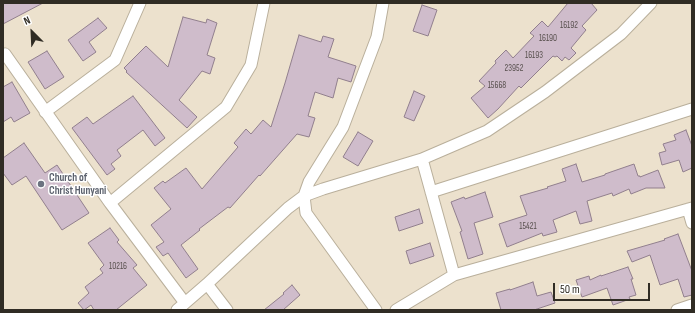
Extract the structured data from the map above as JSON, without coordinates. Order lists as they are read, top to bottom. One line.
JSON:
{"places":["Church of Christ Hunyani"],"house_numbers":["16192","16190","16193","23952","15668","15421","10216"],"scale_bar":"50 m","north":"top left"}
